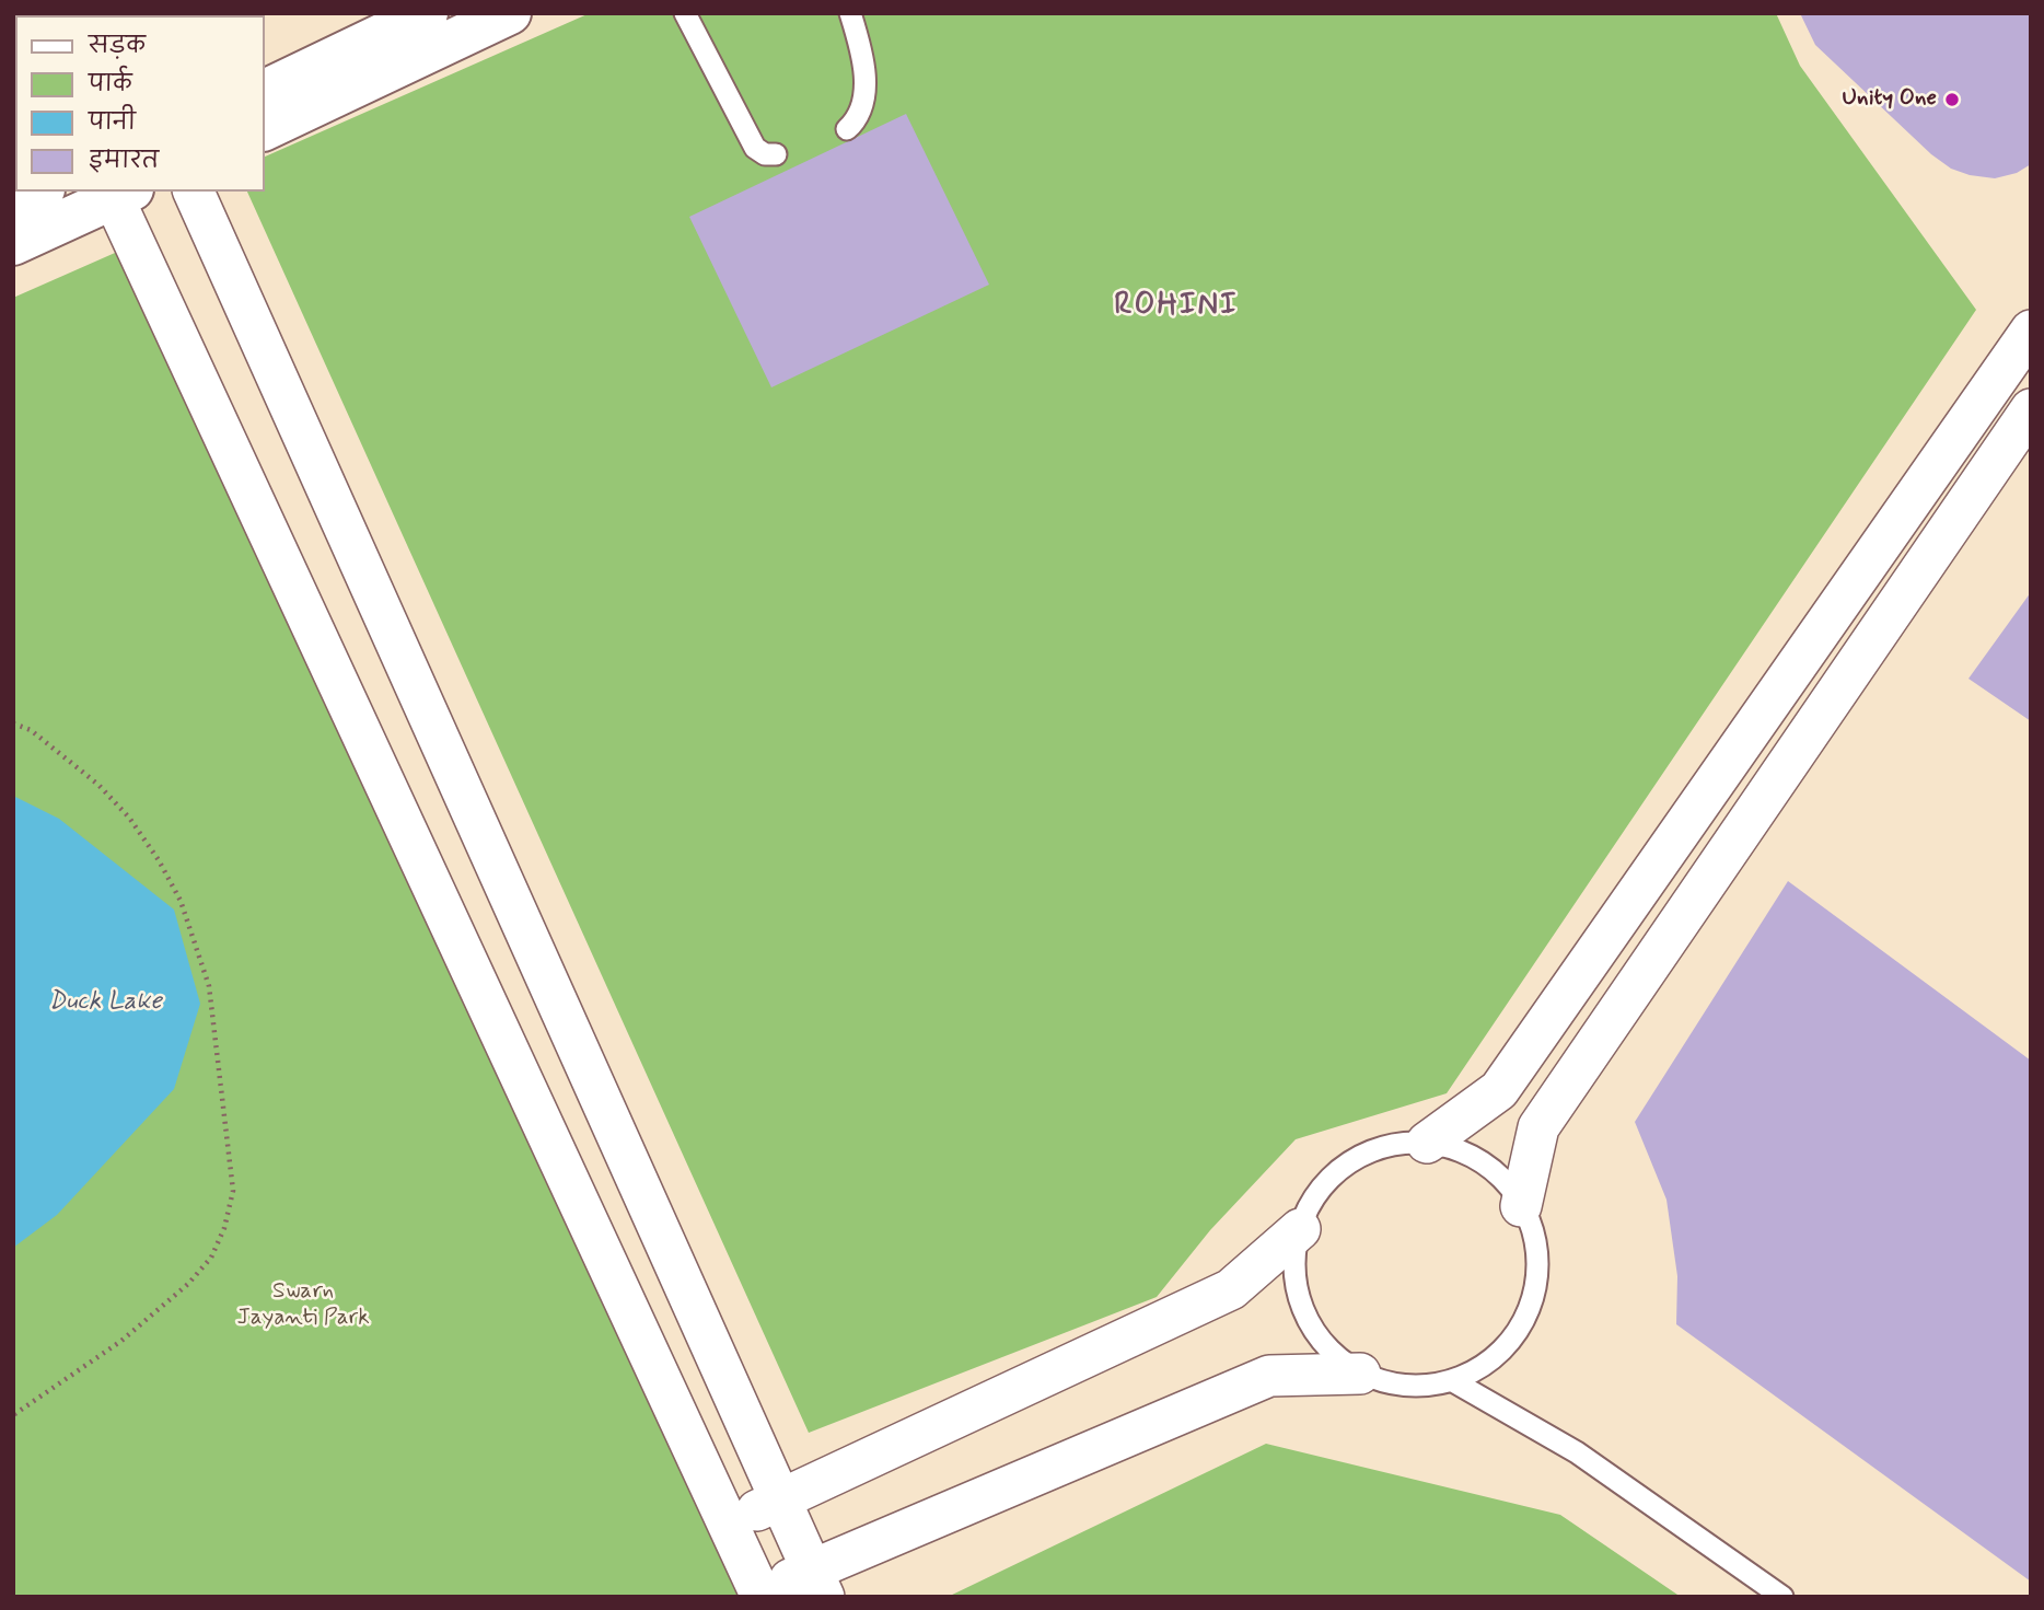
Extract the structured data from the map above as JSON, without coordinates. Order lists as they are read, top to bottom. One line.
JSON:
{"districts":["ROHINI"],"water":["Duck Lake"],"parks":["Swarn Jayanti Park"],"places":["Unity One"],"legend":["सड़क","पार्क","पानी","इमारत"]}
